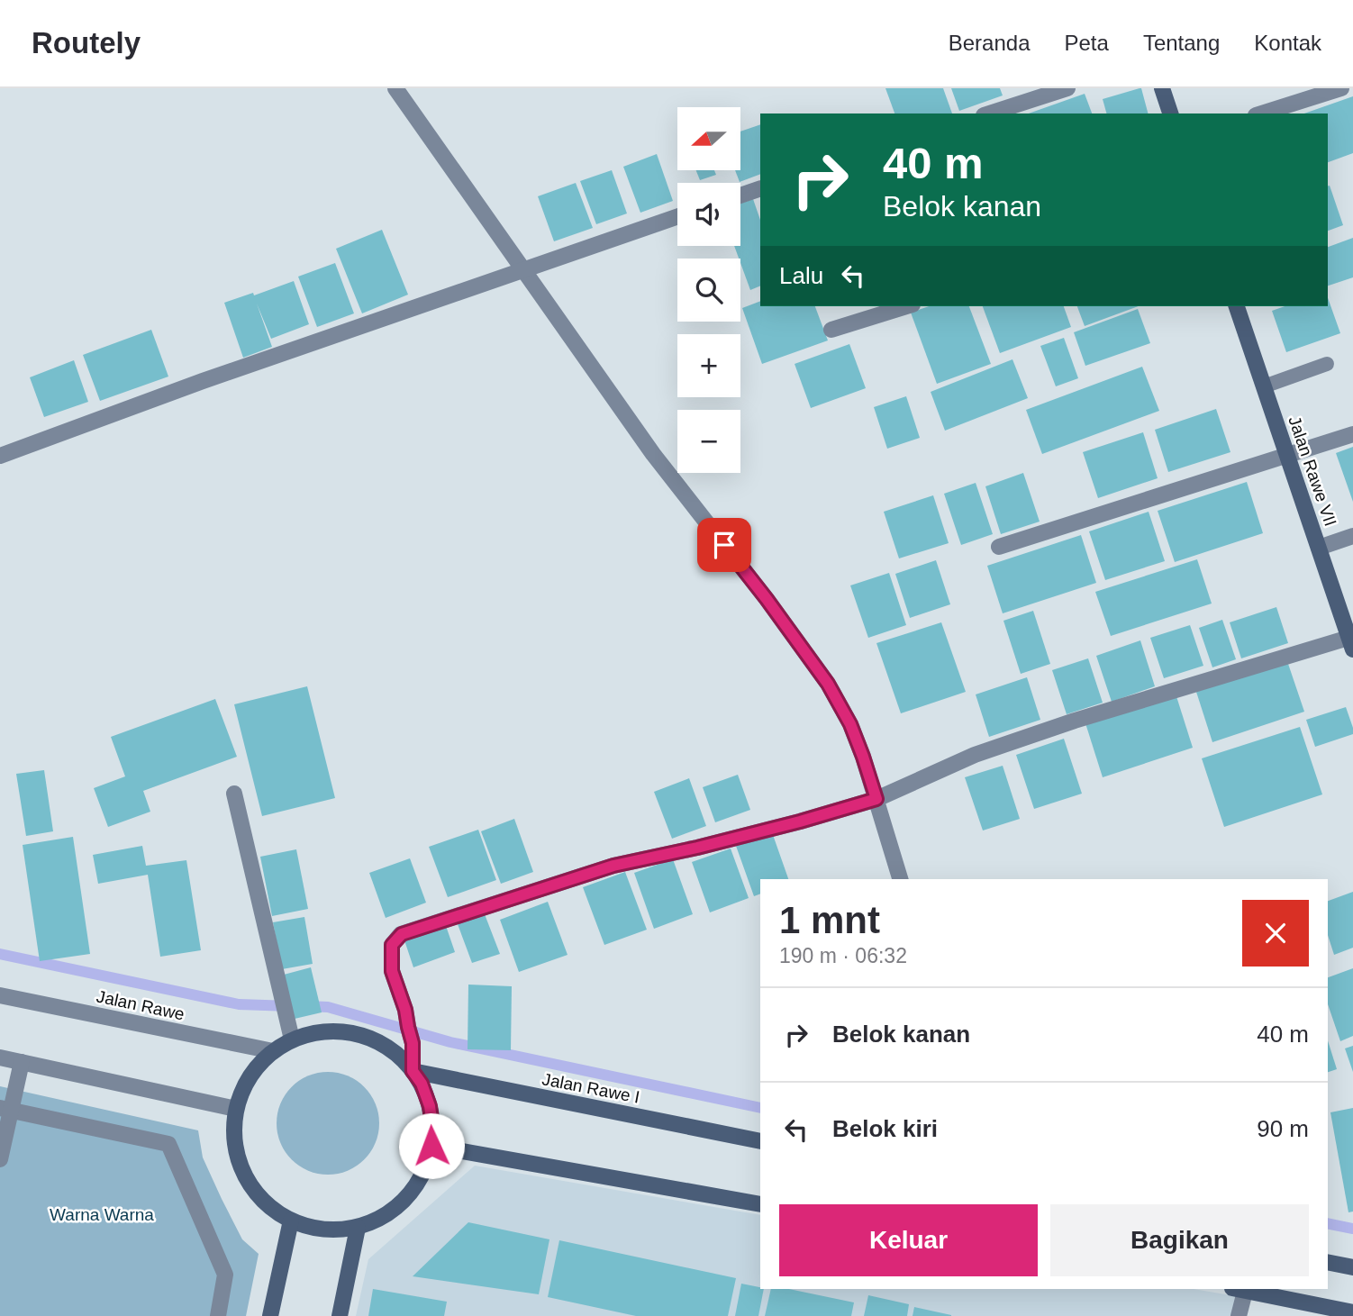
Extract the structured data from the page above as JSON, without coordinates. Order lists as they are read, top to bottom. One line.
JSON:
{"streets":{"street":["Jalan Rawe VII","Jalan Rawe","Jalan Rawe I"]},"crossings":[["Jalan Rawe","Jalan Rawe I"]],"parks":["Warna Warna"],"north":"left","page":{"header":"Routely","nav":["Beranda","Peta","Tentang","Kontak"],"map_buttons":["+","−"],"turn":["40 m","Belok kanan"],"then":"Lalu","heading":["1 mnt","190 m · 06:32"],"list":[{"name":"Belok kanan","value":"40 m"},{"name":"Belok kiri","value":"90 m"}],"buttons":["Keluar","Bagikan"]}}
